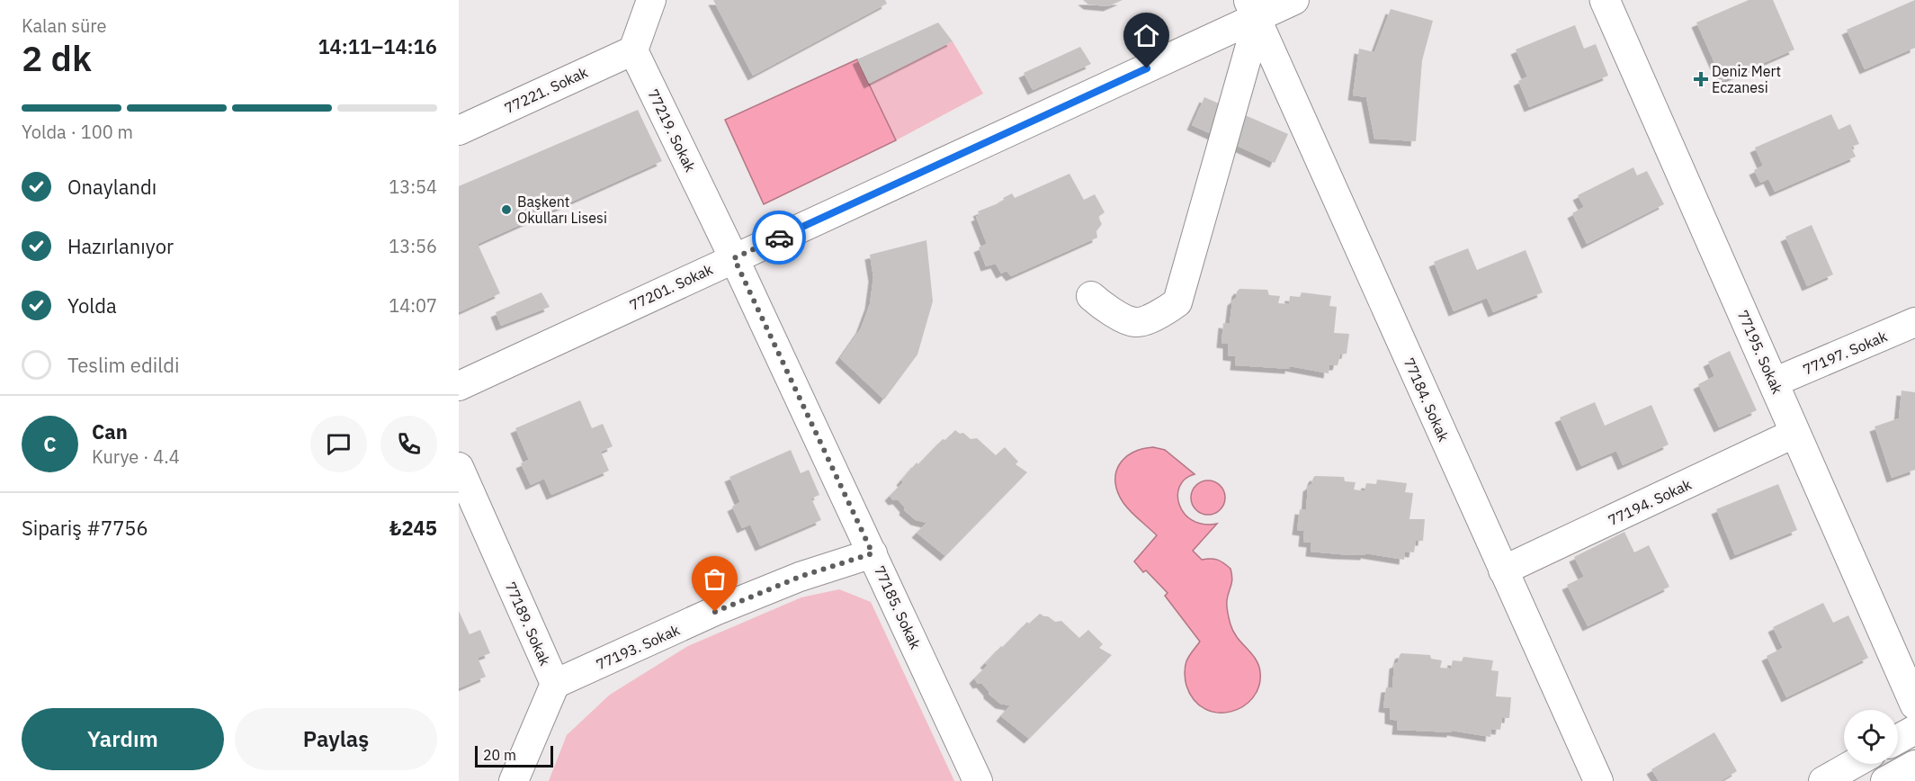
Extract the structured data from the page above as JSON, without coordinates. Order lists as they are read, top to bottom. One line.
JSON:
{"streets":{"main road":["77195. Sokak"],"street":["77221. Sokak","77219. Sokak","77201. Sokak","77197. Sokak","77184. Sokak","77194. Sokak","77185. Sokak","77189. Sokak","77193. Sokak"]},"crossings":[["77221. Sokak","77219. Sokak"],["77219. Sokak","77201. Sokak"],["77219. Sokak","77185. Sokak"],["77201. Sokak","77184. Sokak"],["77201. Sokak","77185. Sokak"],["77195. Sokak","77197. Sokak"],["77195. Sokak","77194. Sokak"],["77184. Sokak","77194. Sokak"],["77185. Sokak","77193. Sokak"],["77189. Sokak","77193. Sokak"]],"places":{"health":["Deniz Mert Eczanesi"],"other":["Başkent Okulları Lisesi"]},"scale_bar":"20 m","page":{"heading":["2 dk","Kalan süre","14:11–14:16"],"panel":["Can","Kurye · 4.4","Sipariş #7756","₺245"],"bar":"Yolda · 100 m","list":[["Onaylandı","13:54"],["Hazırlanıyor","13:56"],["Yolda","14:07"],"Teslim edildi"],"round":"C","buttons":["Yardım","Paylaş"],"scale":"20 m"}}
